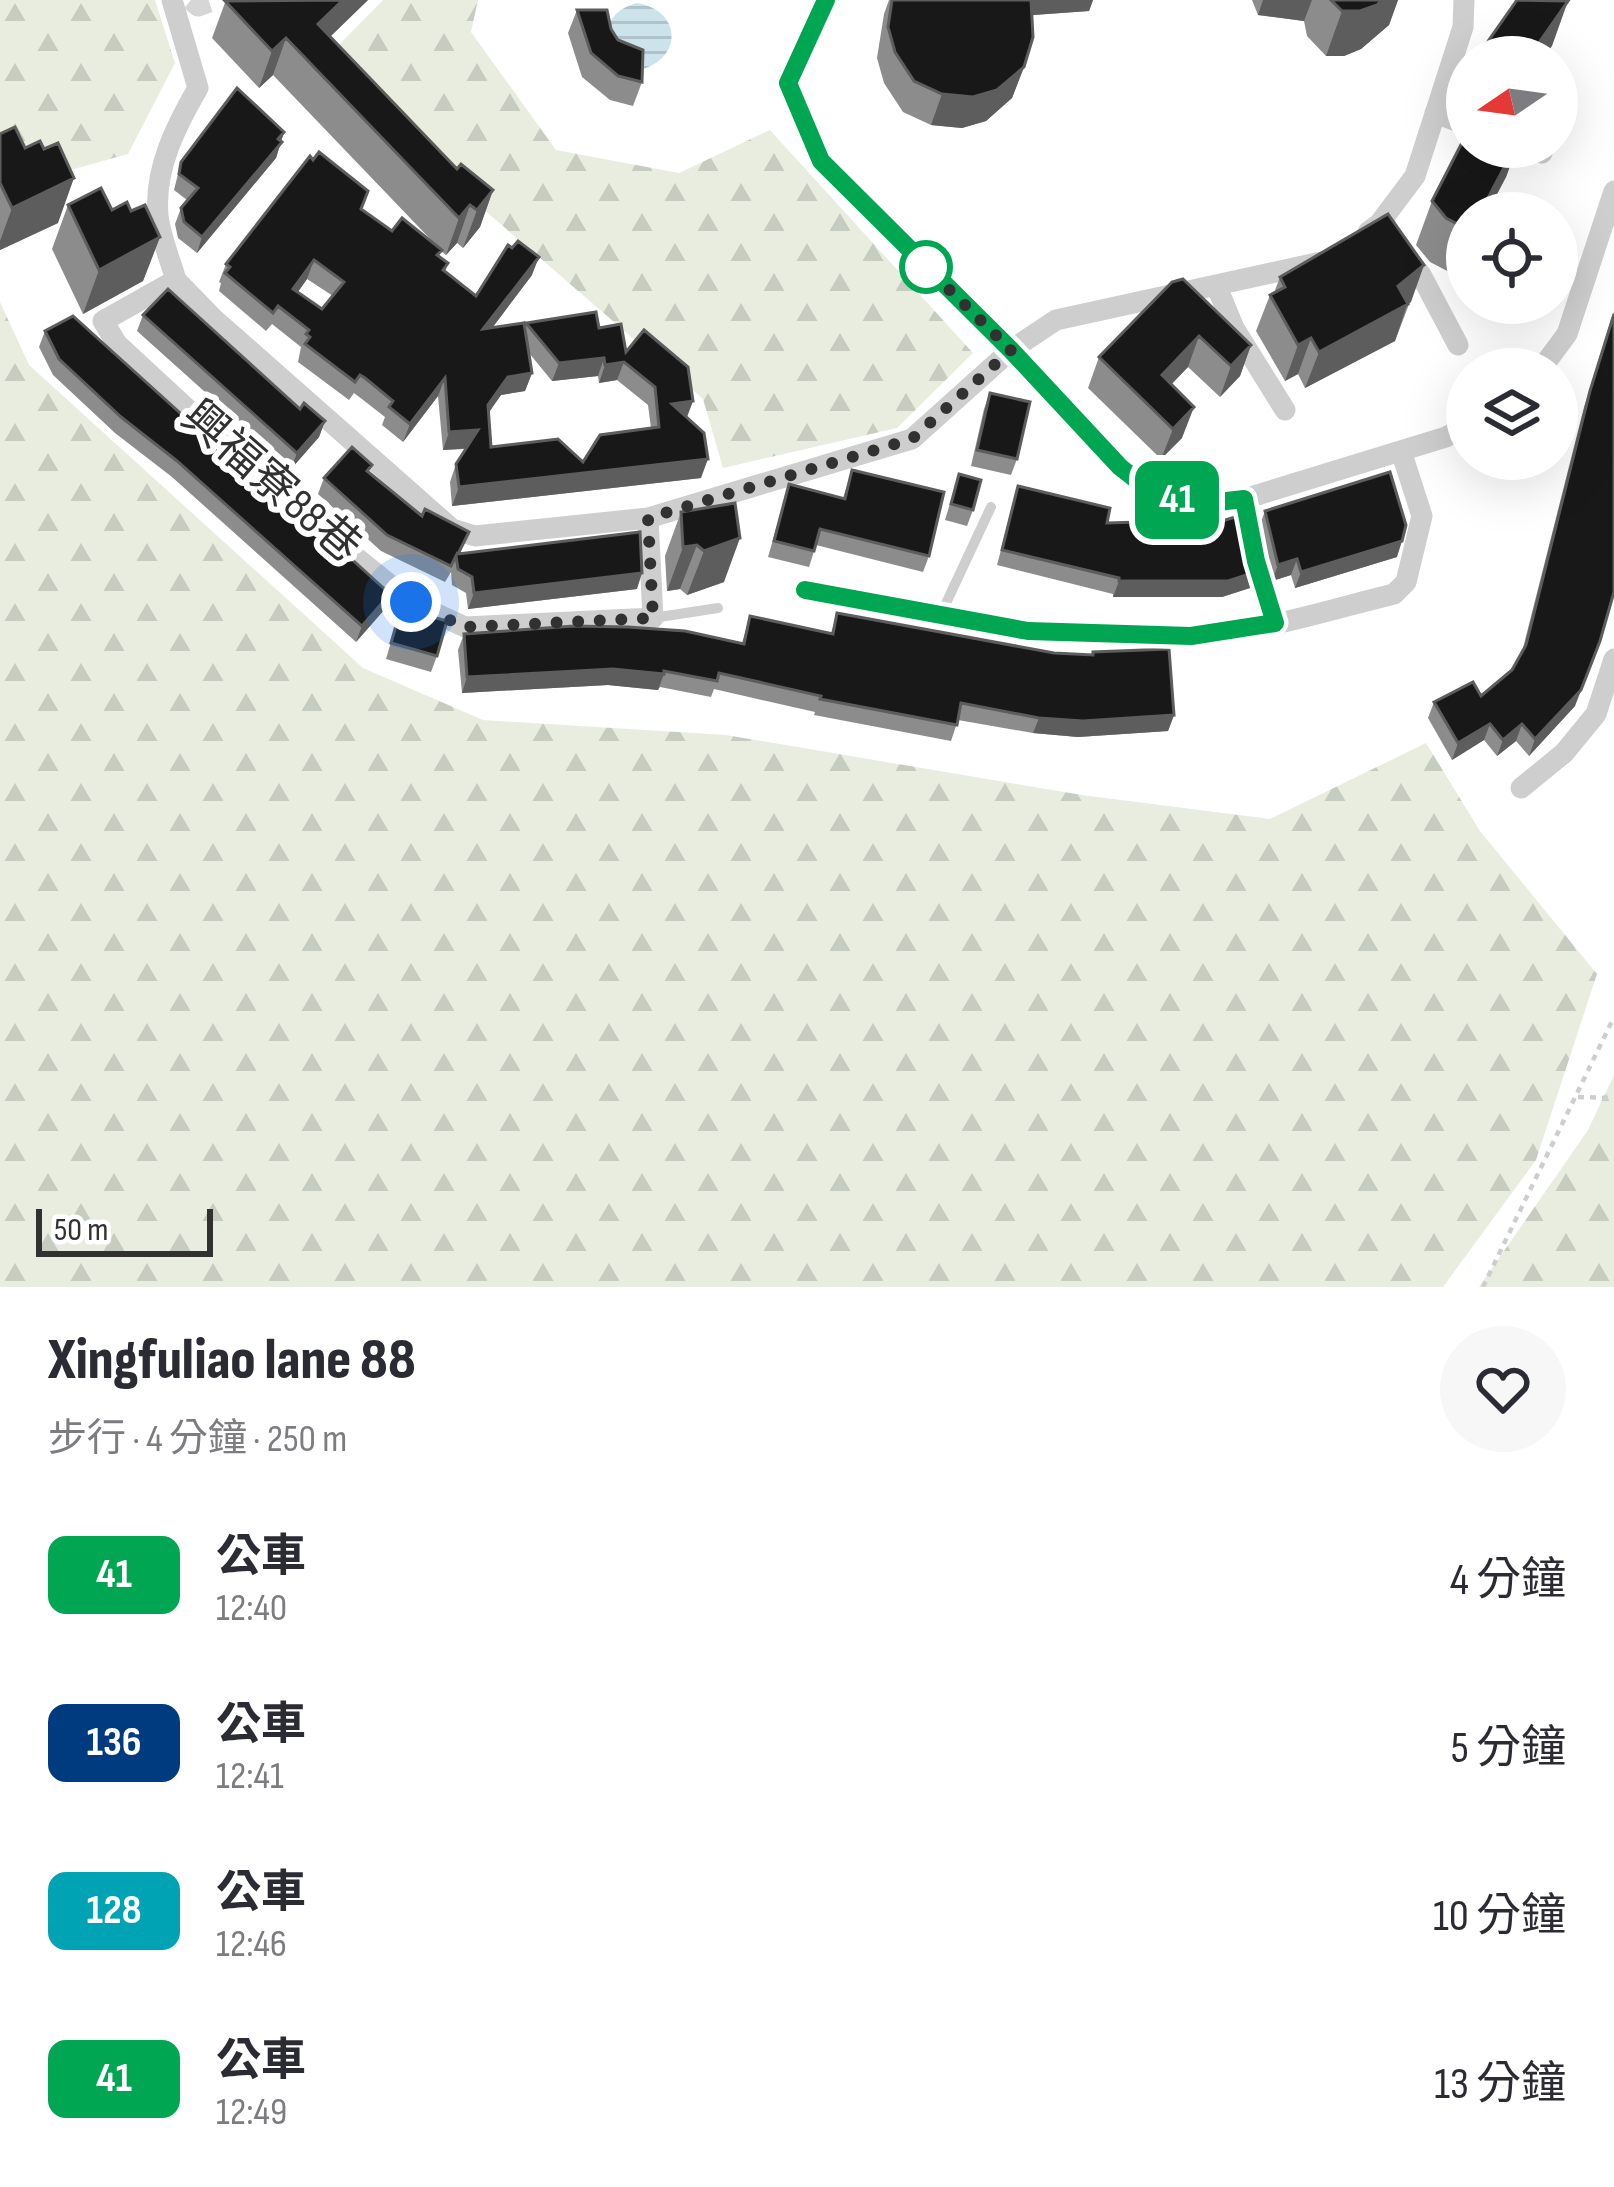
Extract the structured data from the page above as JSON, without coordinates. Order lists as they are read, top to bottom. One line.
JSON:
{"streets":{"street":["興福寮88巷"]},"lines":["bus line 41"],"scale_bar":"50 m","north":"left","page":{"on_map":"41","scale":"50 m","heading":["Xingfuliao lane 88","步行 · 4 分鐘 · 250 m"],"list":[{"mark":"41","name":"公車","note":"12:40","value":"4 分鐘"},{"mark":"136","name":"公車","note":"12:41","value":"5 分鐘"},{"mark":"128","name":"公車","note":"12:46","value":"10 分鐘"},{"mark":"41","name":"公車","note":"12:49","value":"13 分鐘"}]}}
